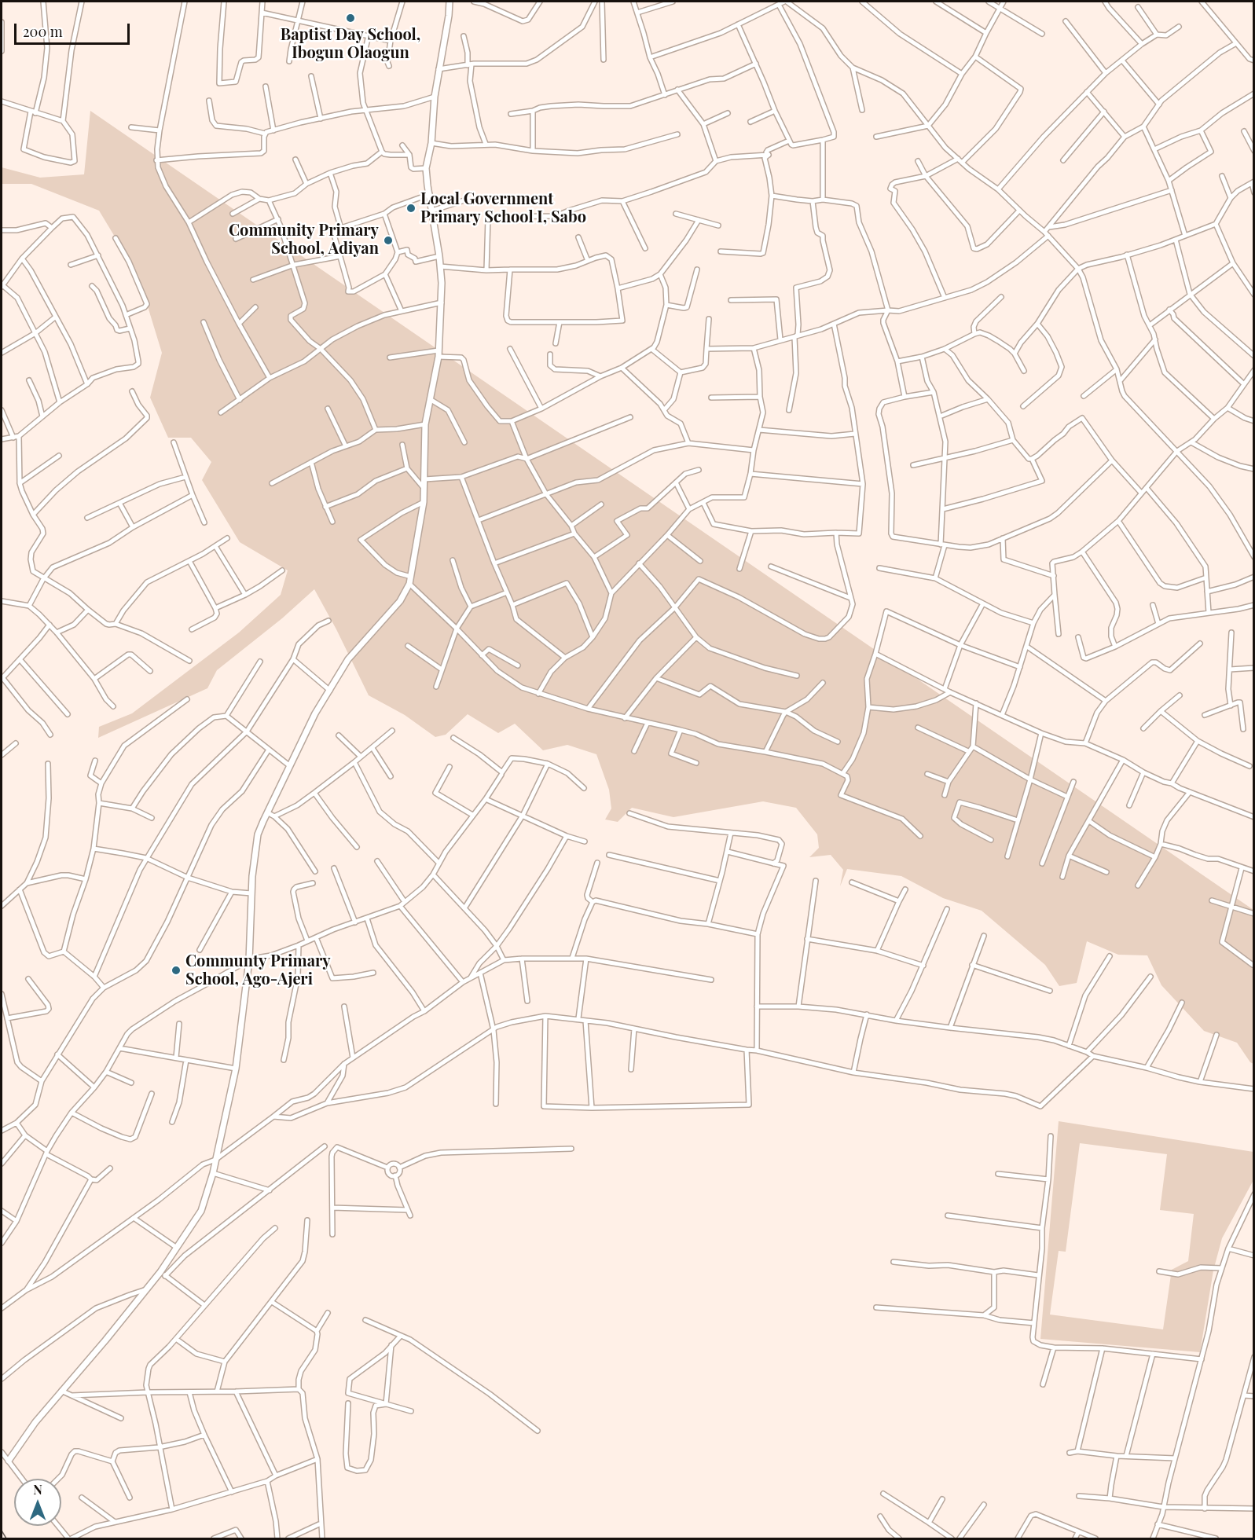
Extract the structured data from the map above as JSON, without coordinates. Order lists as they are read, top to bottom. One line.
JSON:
{"places":["Baptist Day School, Ibogun Olaogun","Local Government Primary School I, Sabo","Community Primary School, Adiyan","Communty Primary School, Ago-Ajeri"],"scale_bar":"200 m","north":"top"}
